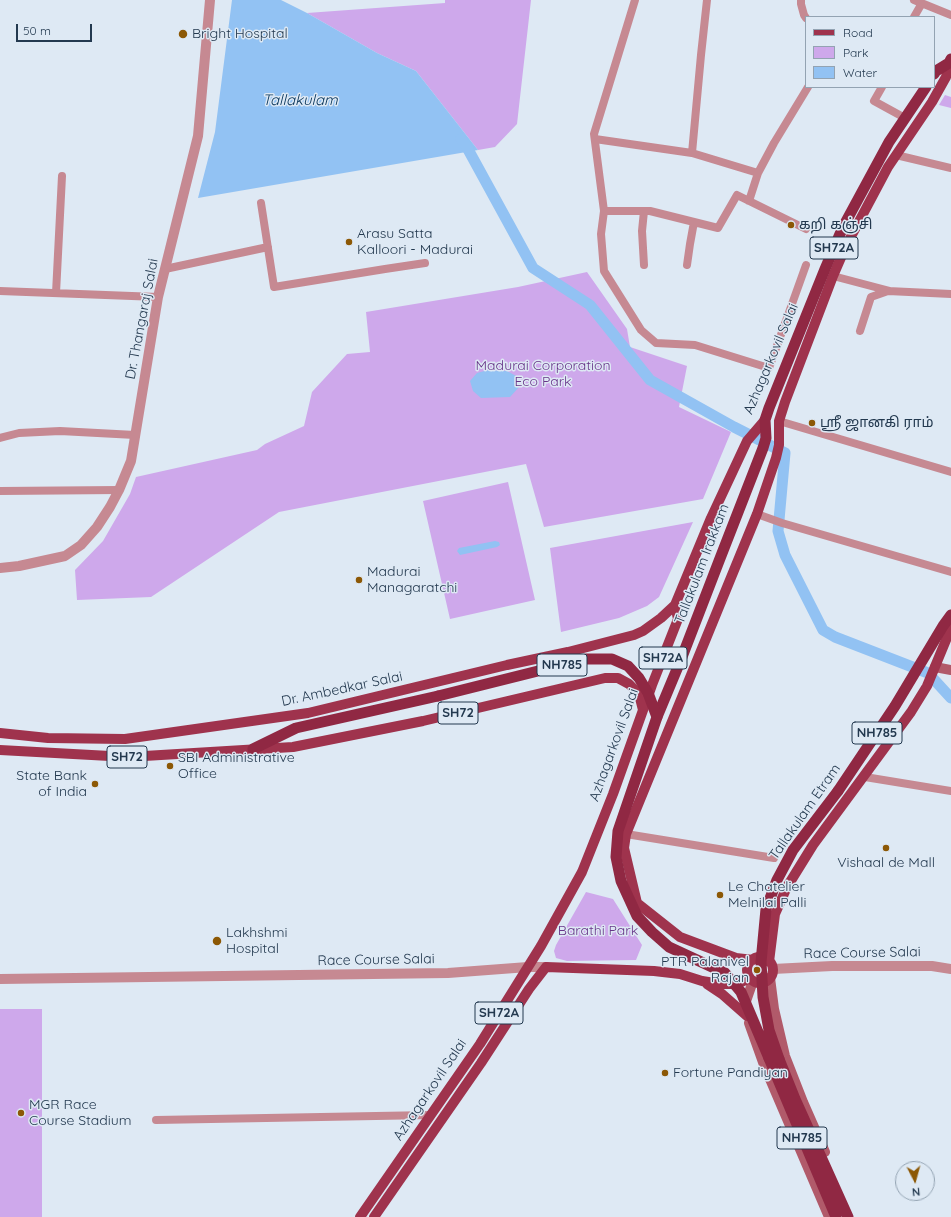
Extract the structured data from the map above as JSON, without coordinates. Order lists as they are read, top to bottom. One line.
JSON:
{"streets":{"highway":["SH72A","Azhagarkovil Salai","Tallakulam Irakkam","NH785","Tallakulam Etram"],"main road":["Dr. Ambedkar Salai","SH72","Race Course Salai"],"street":["Dr. Thangaraj Salai"]},"crossings":[["Azhagarkovil Salai","Tallakulam Irakkam"],["Azhagarkovil Salai","Dr. Ambedkar Salai"],["Azhagarkovil Salai","SH72"],["Azhagarkovil Salai","Race Course Salai"],["Tallakulam Irakkam","NH785"],["NH785","SH72"]],"water":["Tallakulam"],"parks":["Madurai Corporation Eco Park","Barathi Park"],"places":["Bright Hospital","கறி கஞ்சி","Arasu Satta Kalloori - Madurai","ஶ்ரீ ஜானகி ராம்","Madurai Managaratchi","SBI Administrative Office","State Bank of India","Vishaal de Mall","Le Chatelier Melnilai Palli","Lakhshmi Hospital","PTR Palanivel Rajan","Fortune Pandiyan","MGR Race Course Stadium"],"legend":["Road","Park","Water"],"scale_bar":"50 m","north":"bottom"}
